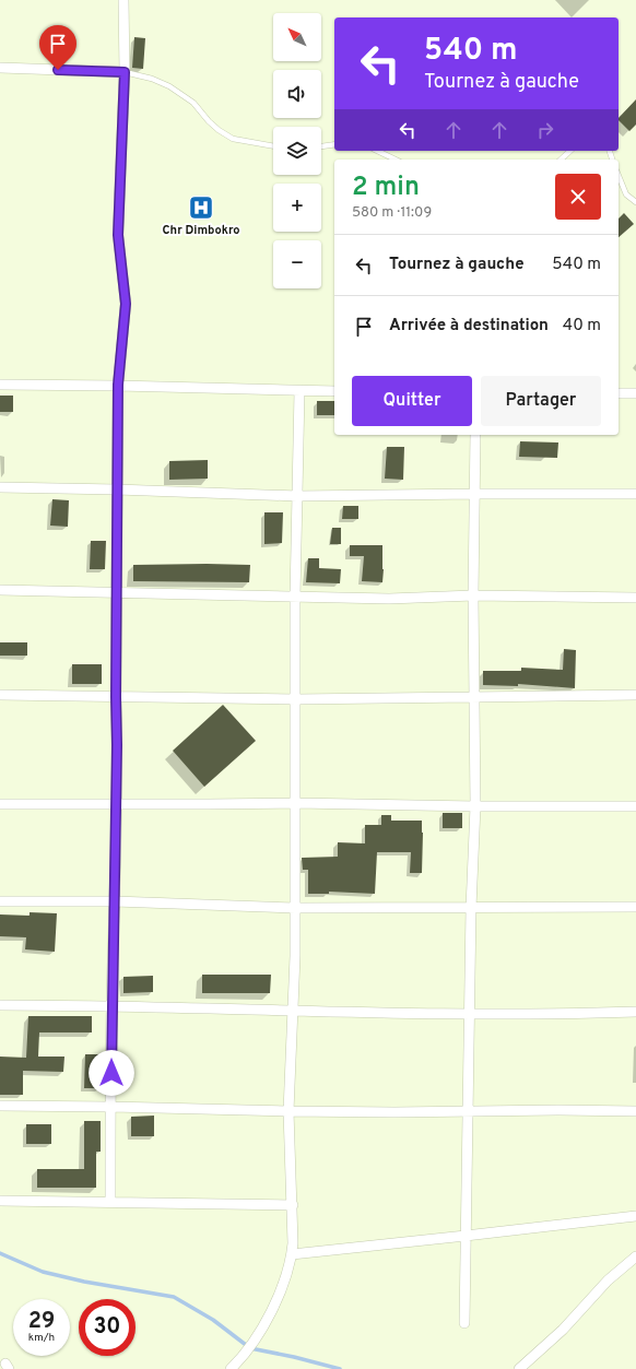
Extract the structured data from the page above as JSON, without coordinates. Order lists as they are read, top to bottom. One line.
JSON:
{"places":{"hospital":["Chr Dimbokro"]},"north":"top left","page":{"map_buttons":["+","−"],"turn":["540 m","Tournez à gauche"],"heading":["2 min","580 m · 11:09"],"list":[{"name":"Tournez à gauche","value":"540 m"},{"name":"Arrivée à destination","value":"40 m"}],"buttons":["Quitter","Partager"],"speed":"29 km/h","limit":"30"}}
